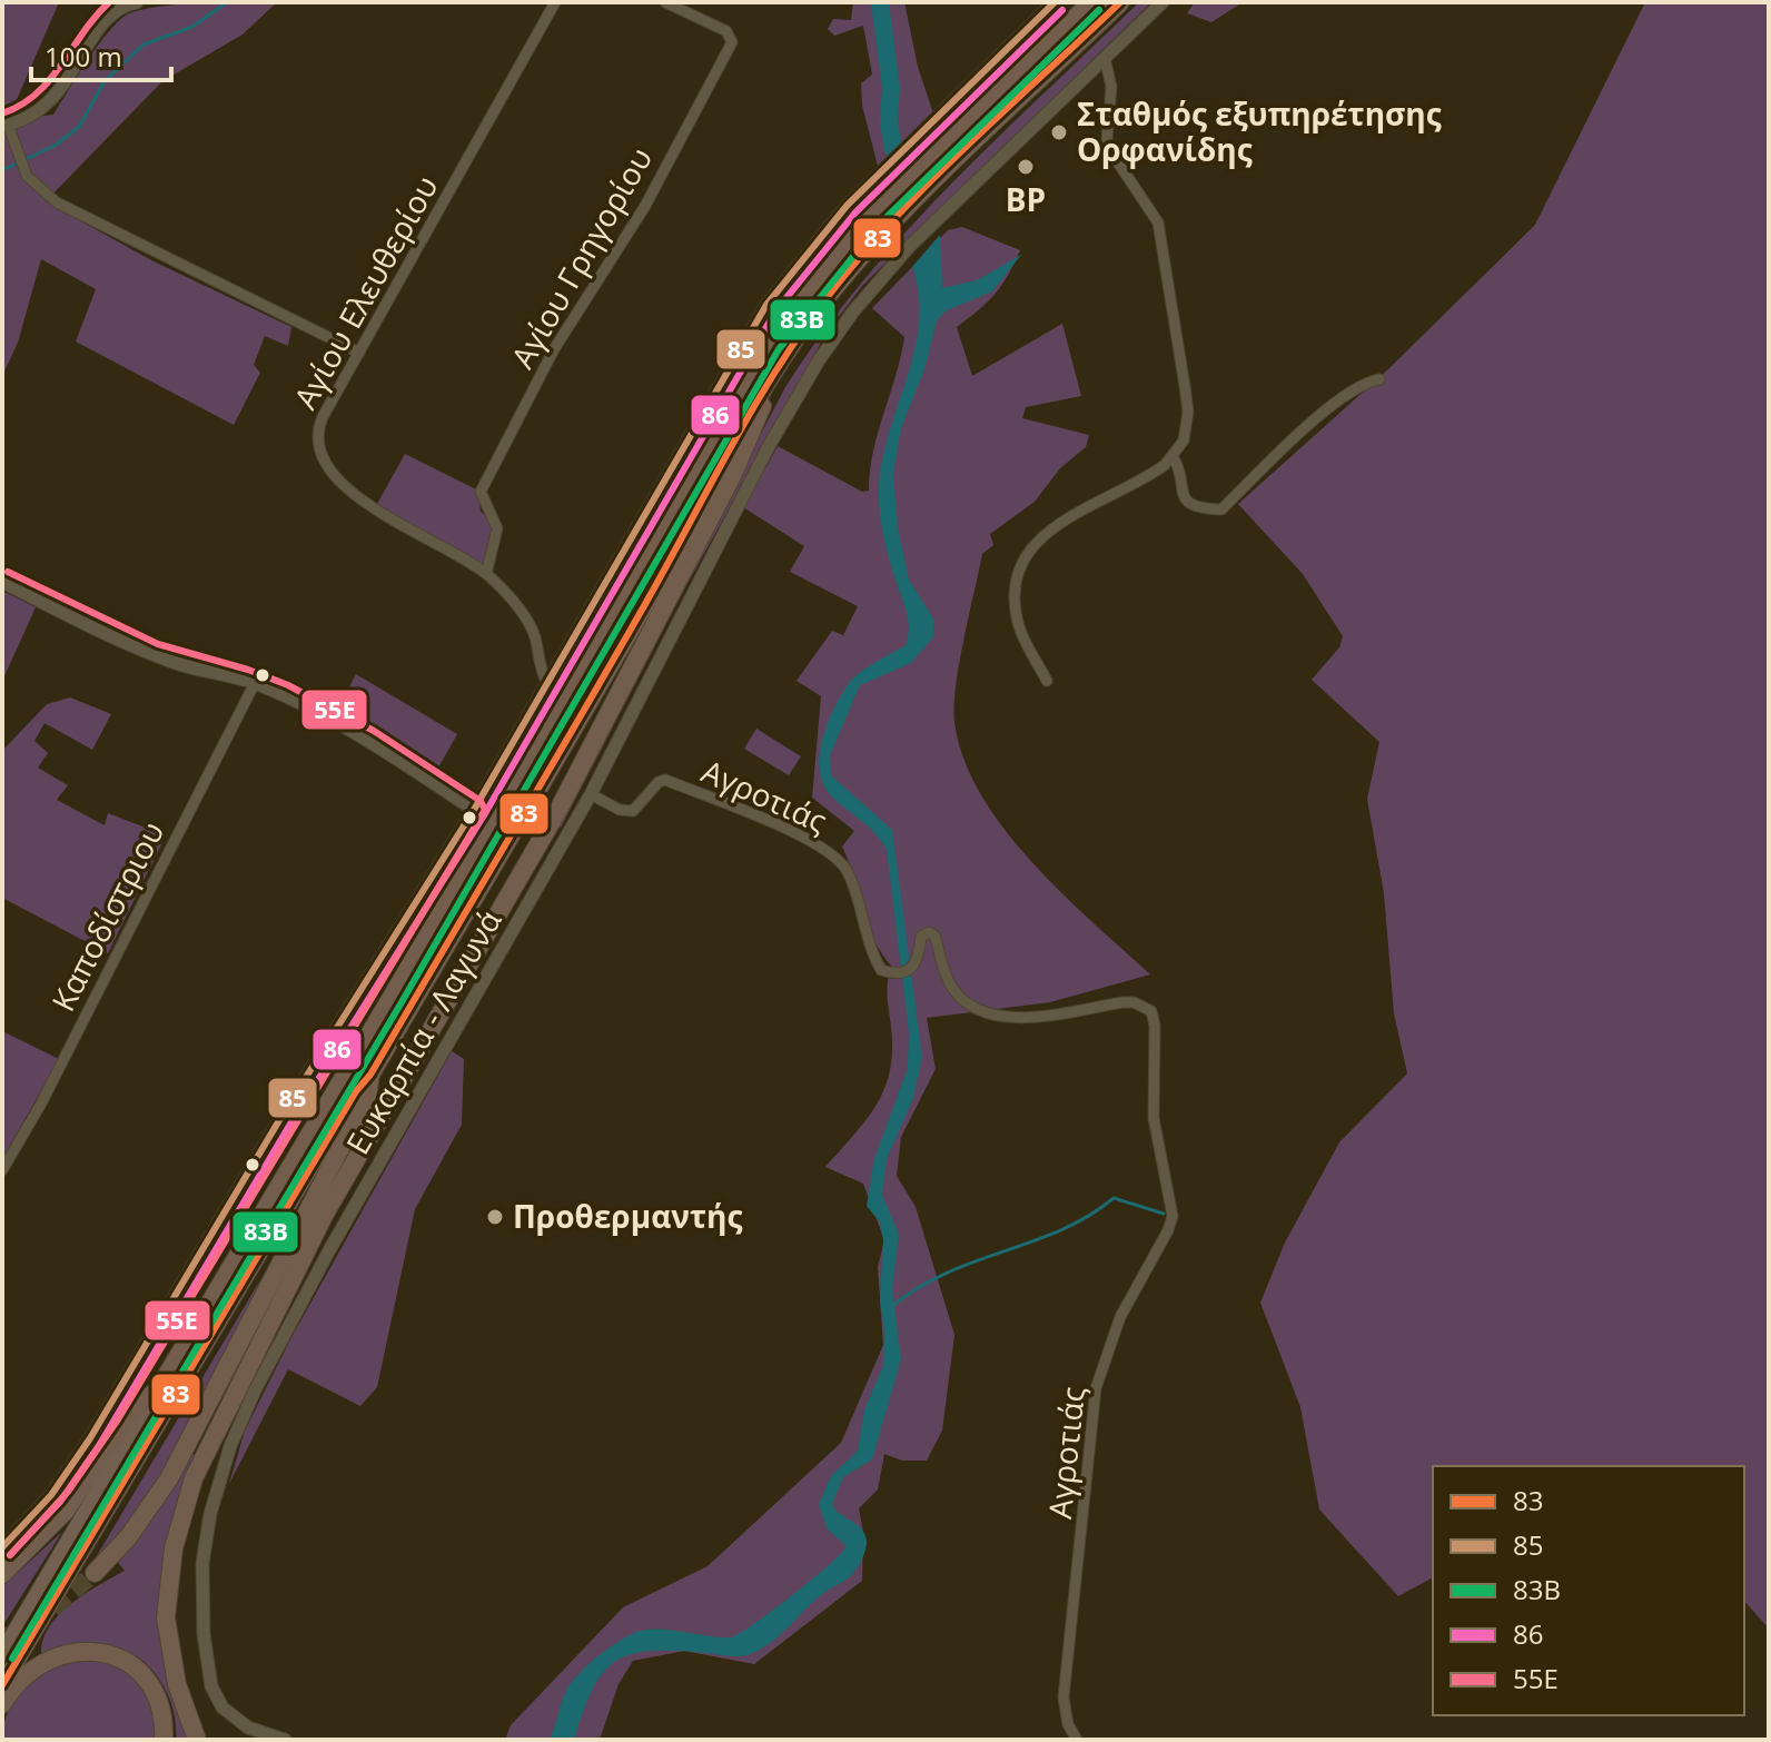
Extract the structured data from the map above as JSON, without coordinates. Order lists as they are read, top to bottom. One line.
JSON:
{"streets":{"street":["Αγίου Γρηγορίου","Αγίου Ελευθερίου","Αγροτιάς","Καποδίστριου","Ευκαρπία - Λαγυνά"]},"crossings":[["Αγίου Γρηγορίου","Αγίου Ελευθερίου"],["Αγροτιάς","Ευκαρπία - Λαγυνά"]],"places":["Σταθμός εξυπηρέτησης Ορφανίδης","BP","Προθερμαντής"],"lines":["transit line 83","transit line 85","transit line 55Ε","transit line 83B","transit line 86"],"legend":["83","85","83B","86","55Ε"],"scale_bar":"100 m"}
